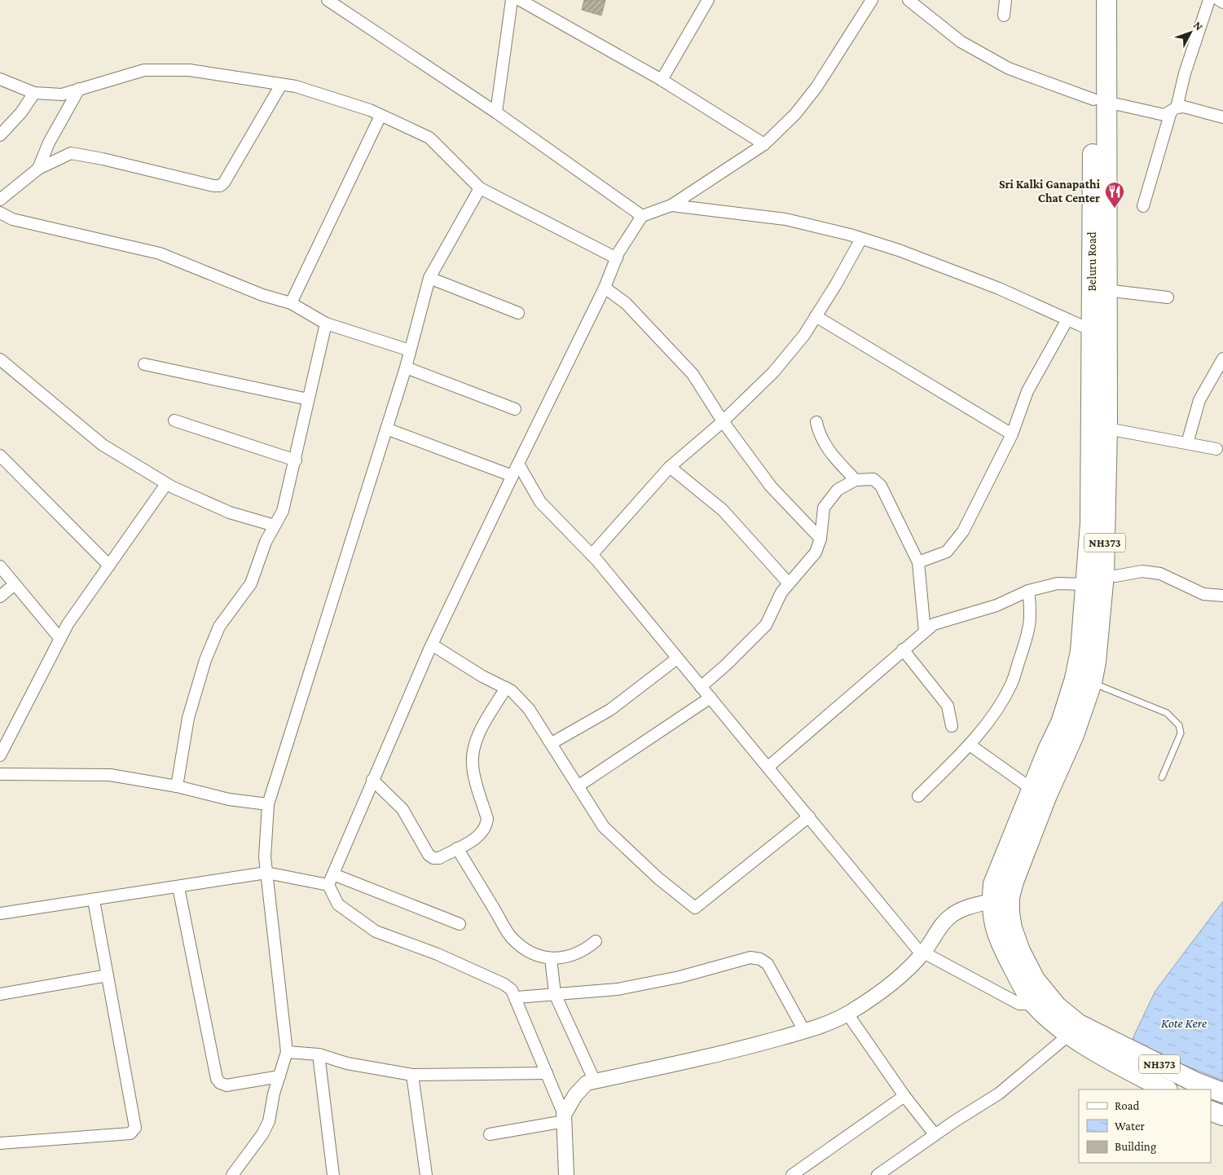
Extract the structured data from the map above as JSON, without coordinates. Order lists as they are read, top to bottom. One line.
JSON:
{"streets":{"highway":["Beluru Road","NH373"]},"crossings":[["Beluru Road","NH373"]],"water":["Kote Kere"],"places":{"restaurant":["Sri Kalki Ganapathi Chat Center"]},"legend":["Road","Water","Building"],"north":"top right"}
